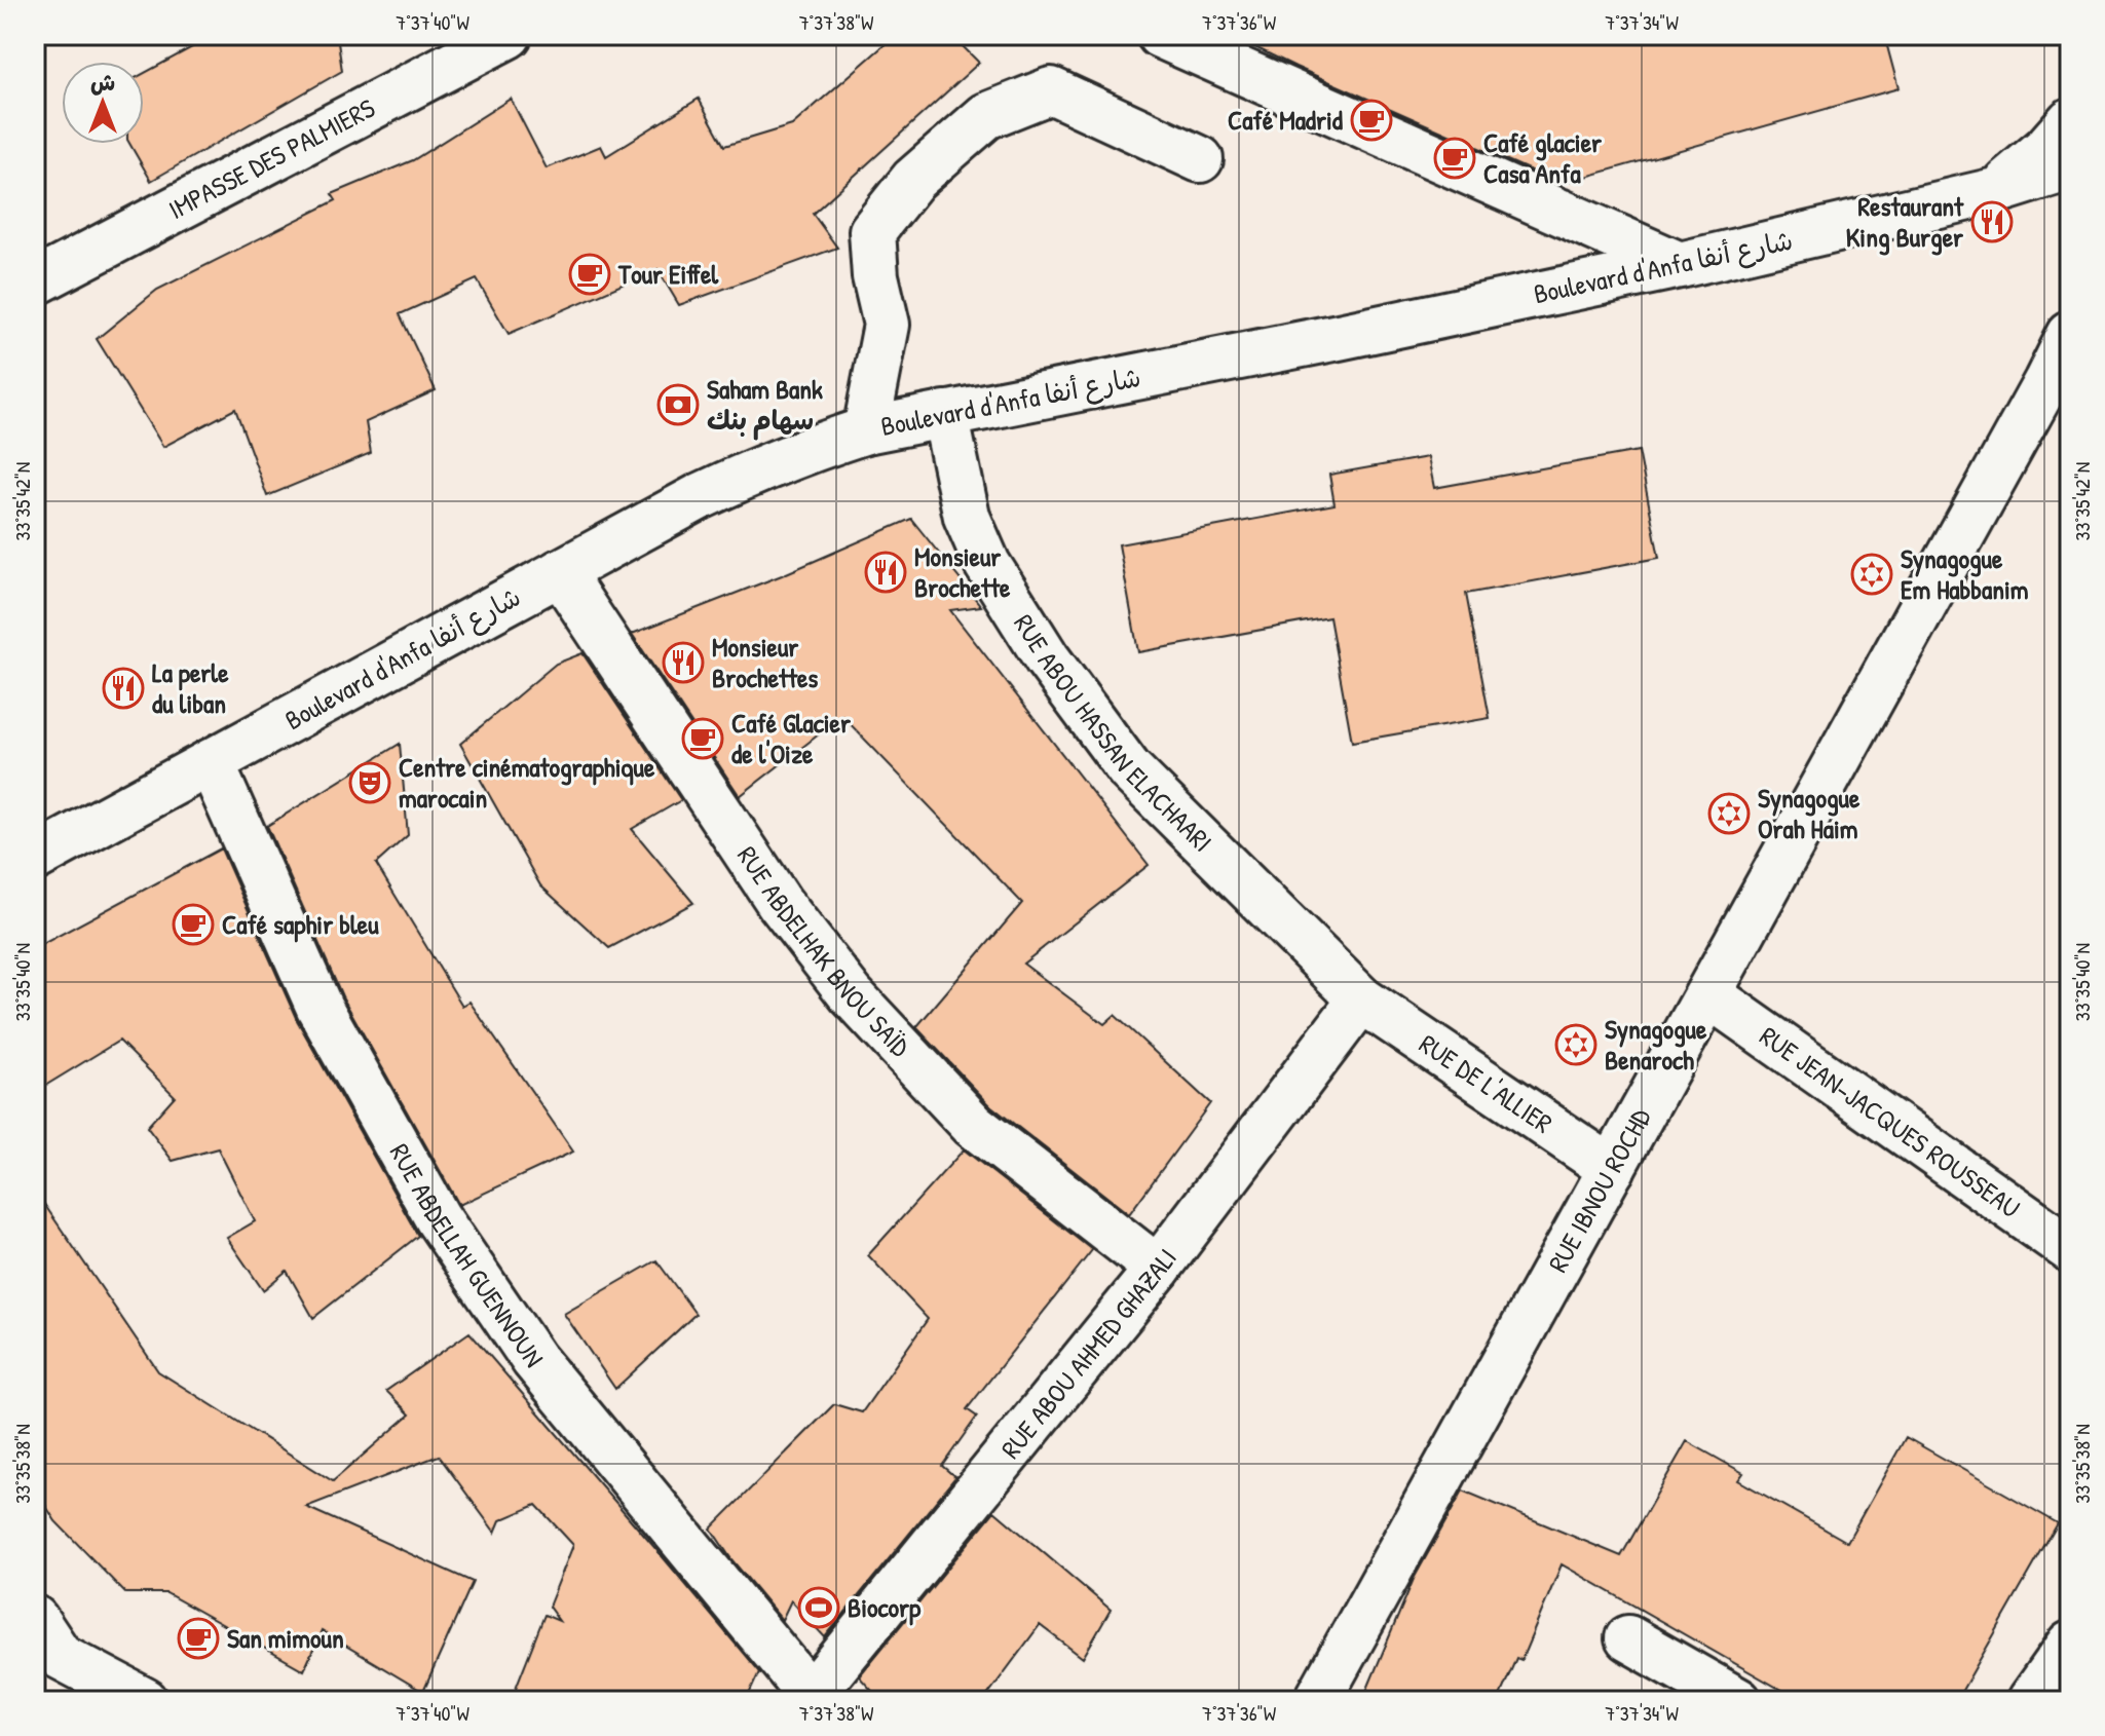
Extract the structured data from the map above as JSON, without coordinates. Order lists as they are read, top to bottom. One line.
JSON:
{"streets":{"street":["IMPASSE DES PALMIERS","Boulevard d'Anfa شارع أنفا","RUE ABOU HASSAN ELACHAARI","RUE ABDELHAK BNOU SAÏD","RUE DE L'ALLIER","RUE JEAN-JACQUES ROUSSEAU","RUE IBNOU ROCHD","RUE ABDELLAH GUENNOUN","RUE ABOU AHMED GHAZALI"]},"crossings":[["Boulevard d'Anfa شارع أنفا","RUE ABOU HASSAN ELACHAARI"],["Boulevard d'Anfa شارع أنفا","RUE ABDELHAK BNOU SAÏD"],["Boulevard d'Anfa شارع أنفا","RUE ABDELLAH GUENNOUN"],["RUE ABOU HASSAN ELACHAARI","RUE DE L'ALLIER"],["RUE ABOU HASSAN ELACHAARI","RUE ABOU AHMED GHAZALI"],["RUE ABDELHAK BNOU SAÏD","RUE ABOU AHMED GHAZALI"],["RUE DE L'ALLIER","RUE IBNOU ROCHD"],["RUE DE L'ALLIER","RUE ABOU AHMED GHAZALI"],["RUE JEAN-JACQUES ROUSSEAU","RUE IBNOU ROCHD"],["RUE ABDELLAH GUENNOUN","RUE ABOU AHMED GHAZALI"]],"places":{"cafe":["Café Madrid","Café glacier Casa Anfa","Tour Eiffel","Café Glacier de l'Oize","Café saphir bleu","San mimoun"],"restaurant":["Restaurant King Burger","Monsieur Brochette","Monsieur Brochettes","La perle du liban"],"bank":["Saham Bank سهام بنك"],"synagogue":["Synagogue Em Habbanim","Synagogue Orah Haim","Synagogue Benaroch"],"theatre":["Centre cinématographique marocain"],"sports":["Biocorp"]},"north":"top","coordinates":["7°37'40\"W","7°37'38\"W","7°37'36\"W","7°37'34\"W","33°35'42\"N","33°35'40\"N","33°35'38\"N"]}
